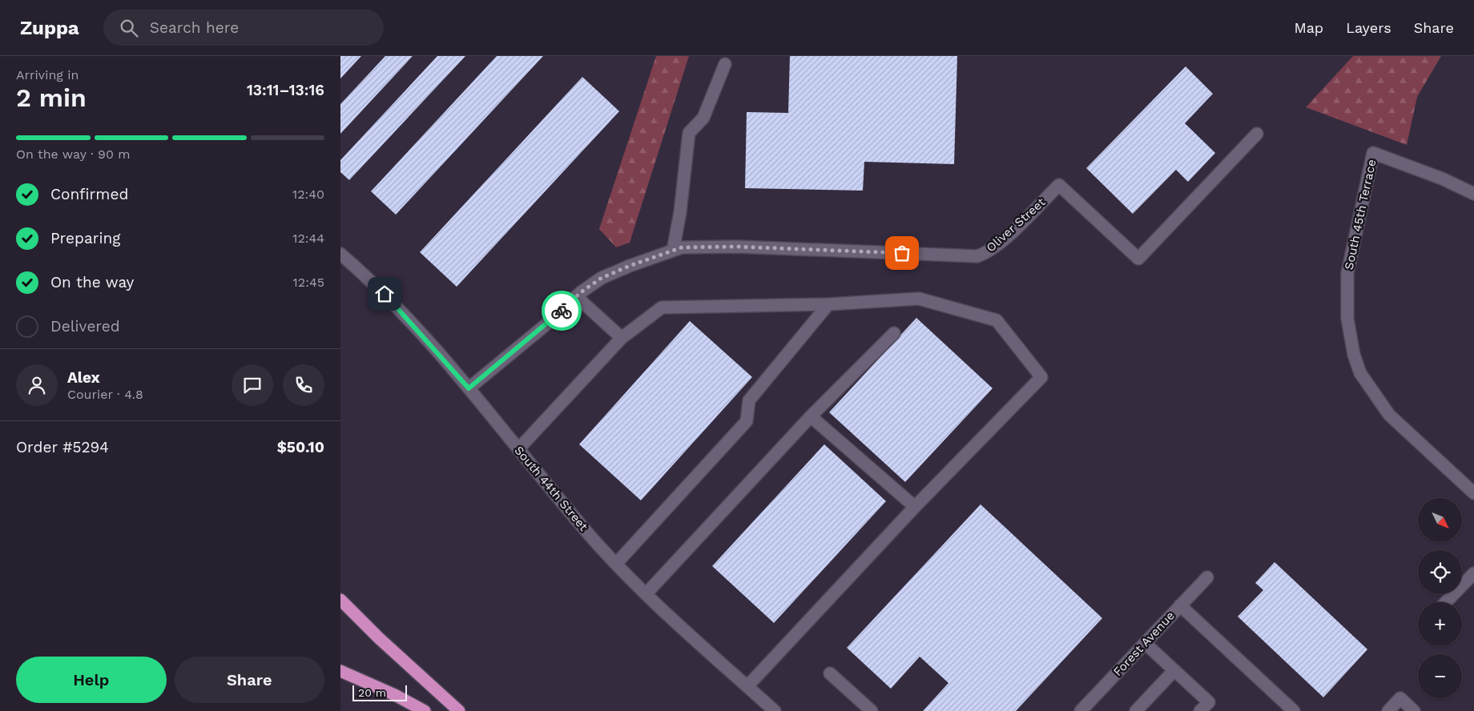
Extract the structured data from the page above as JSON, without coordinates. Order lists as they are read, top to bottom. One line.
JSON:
{"streets":{"street":["South 45th Terrace","Oliver Street","South 44th Street","Forest Avenue"]},"crossings":[["Oliver Street","South 44th Street"]],"scale_bar":"20 m","north":"bottom right","page":{"header":"Zuppa","search":"Search here","nav":["Map","Layers","Share"],"heading":["2 min","Arriving in","13:11–13:16"],"panel":["Alex","Courier · 4.8","Order #5294","$50.10"],"bar":"On the way · 90 m","list":[["Confirmed","12:40"],["Preparing","12:44"],["On the way","12:45"],"Delivered"],"map_buttons":["+","−"],"buttons":["Help","Share"],"scale":"20 m"}}
